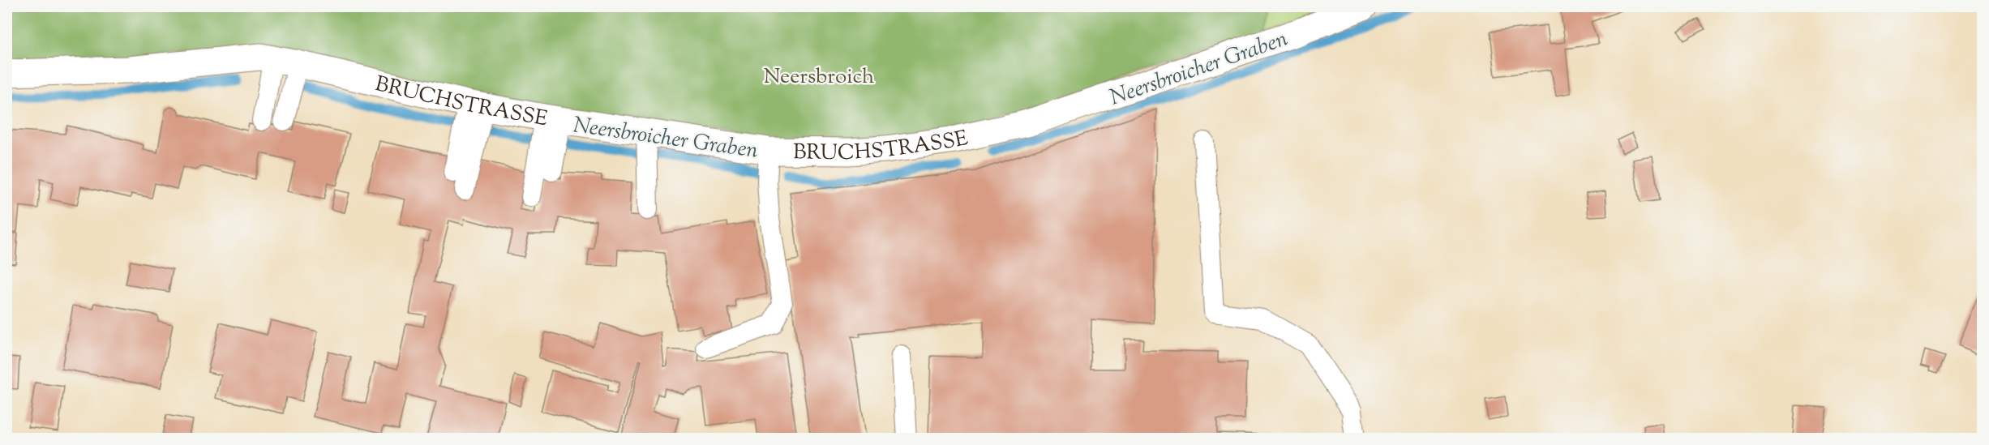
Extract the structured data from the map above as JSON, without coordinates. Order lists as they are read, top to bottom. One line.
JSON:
{"streets":{"street":["BRUCHSTRASSE"]},"water":["Neersbroicher Graben"],"parks":["Neersbroich"]}
